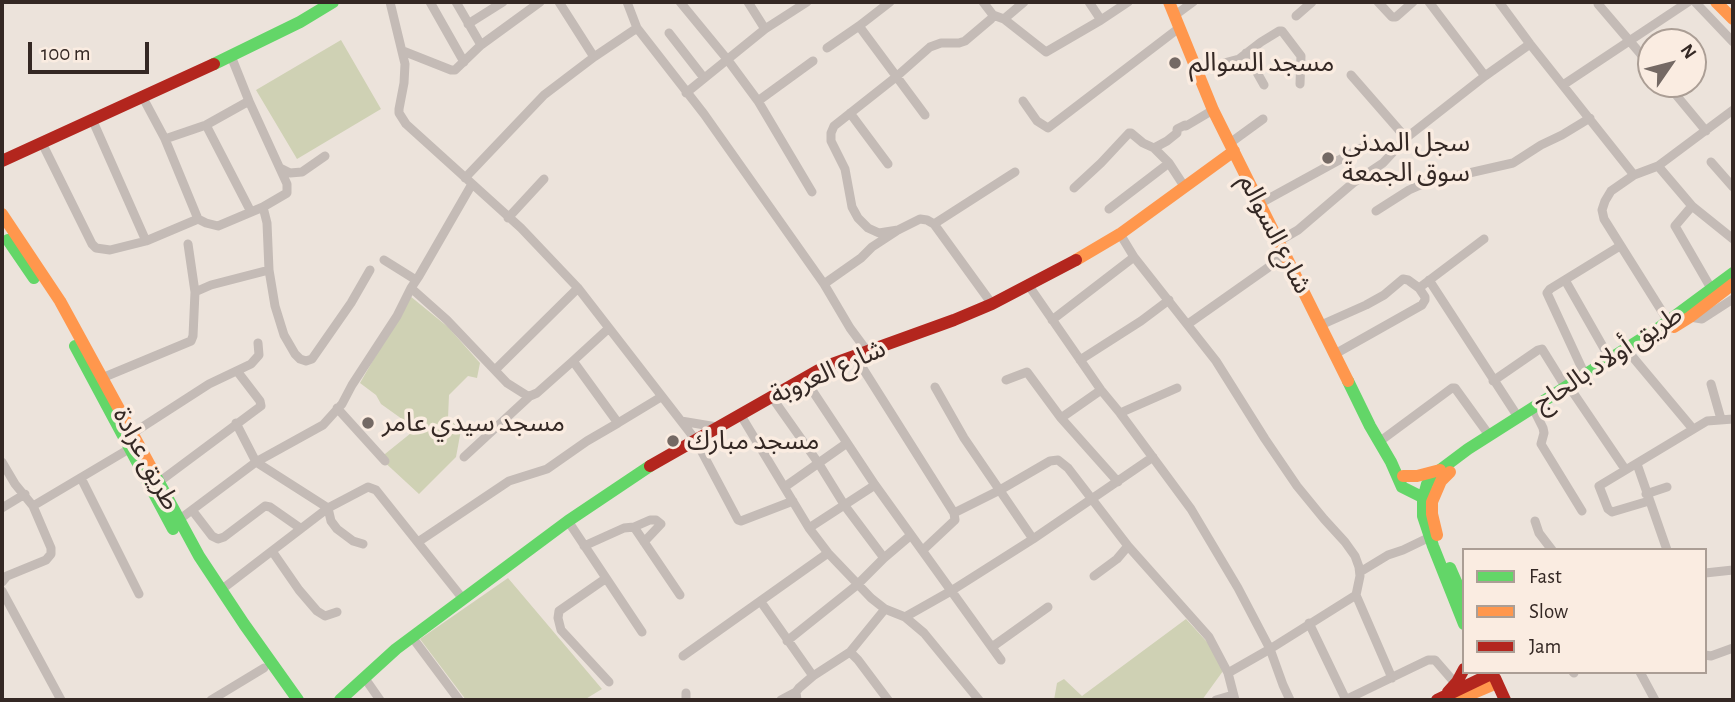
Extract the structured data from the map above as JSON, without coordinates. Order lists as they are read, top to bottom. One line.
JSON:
{"streets":{"main road":["شارع السوالم","طريق أولاد بالحاج","شارع العروبة","طريق عرادة"]},"crossings":[["شارع السوالم","شارع العروبة"]],"places":["مسجد السوالم","سجل المدني سوق الجمعة","مسجد سيدي عامر","مسجد مبارك"],"legend":["Fast","Slow","Jam"],"scale_bar":"100 m","north":"top right"}
